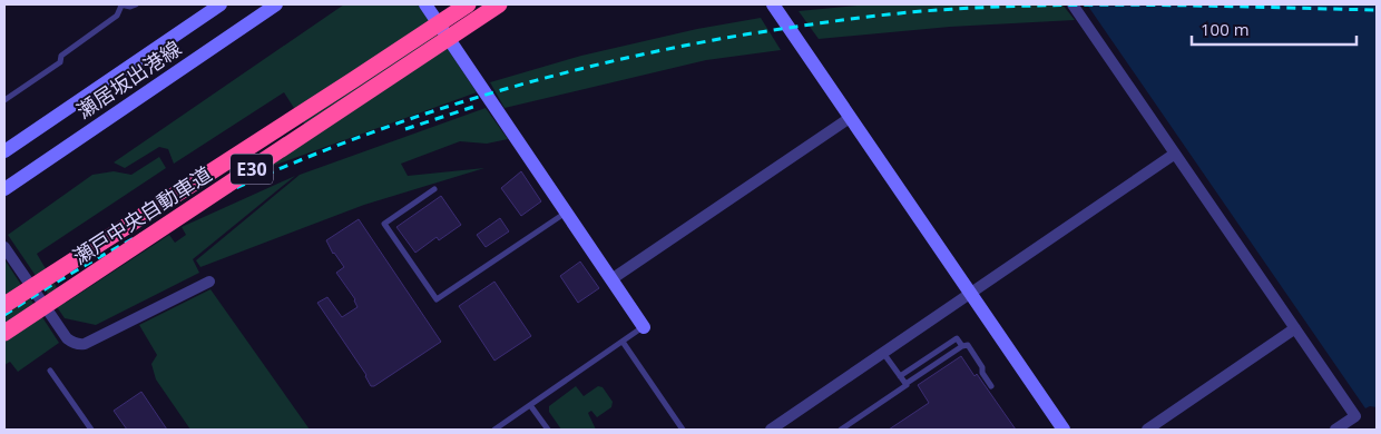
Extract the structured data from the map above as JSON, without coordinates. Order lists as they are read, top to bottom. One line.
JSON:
{"streets":{"highway":["E30","瀬戸中央自動車道"],"street":["瀬居坂出港線"]},"scale_bar":"100 m"}
